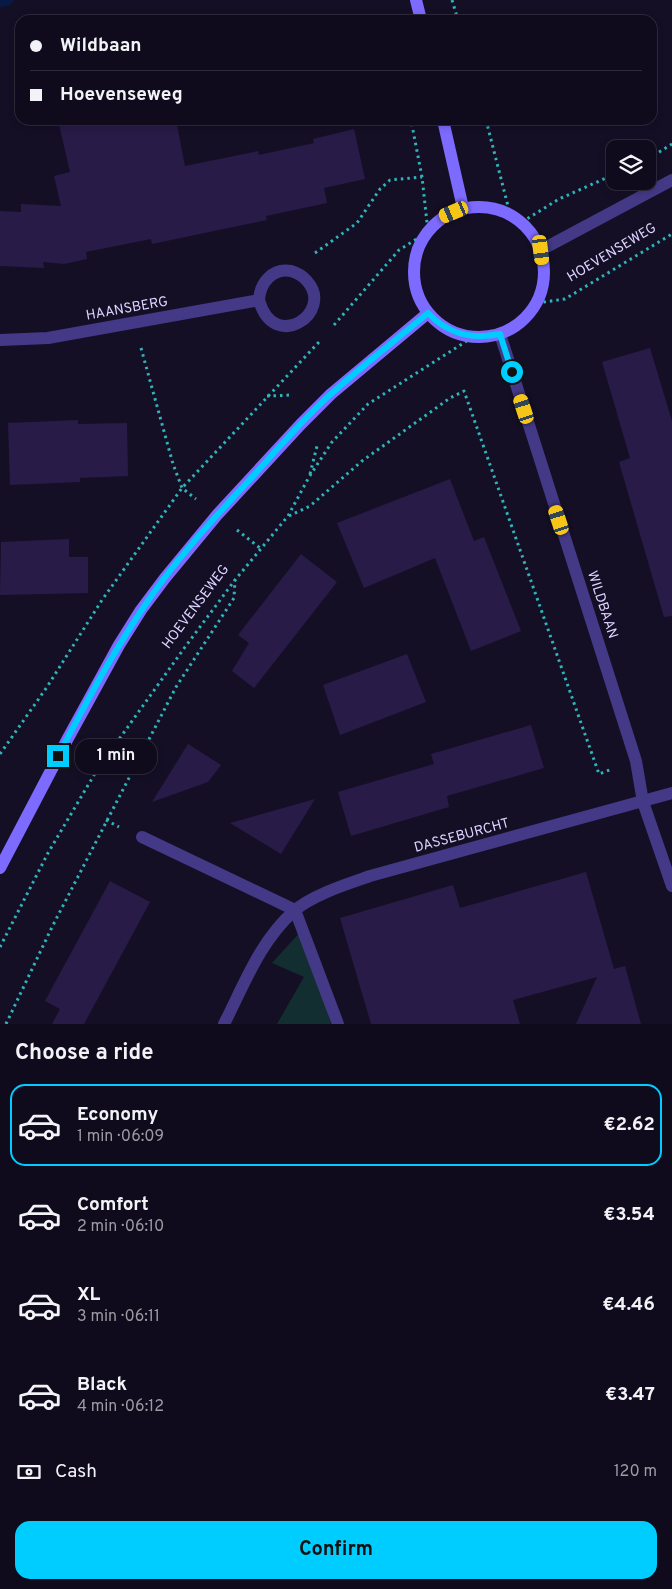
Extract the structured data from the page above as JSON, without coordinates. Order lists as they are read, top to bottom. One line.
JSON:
{"streets":{"street":["HAANSBERG","WILDBAAN","DASSEBURCHT"],"path":["HOEVENSEWEG"]},"crossings":[["HOEVENSEWEG","WILDBAAN"],["WILDBAAN","DASSEBURCHT"]],"page":{"banner":["Wildbaan","Hoevenseweg"],"bubble":"1 min","heading":"Choose a ride","list":[{"name":"Economy","note":"1 min · 06:09","value":"€2.62"},{"name":"Comfort","note":"2 min · 06:10","value":"€3.54"},{"name":"XL","note":"3 min · 06:11","value":"€4.46"},{"name":"Black","note":"4 min · 06:12","value":"€3.47"}],"pay":["Cash","120 m"],"buttons":"Confirm"}}
